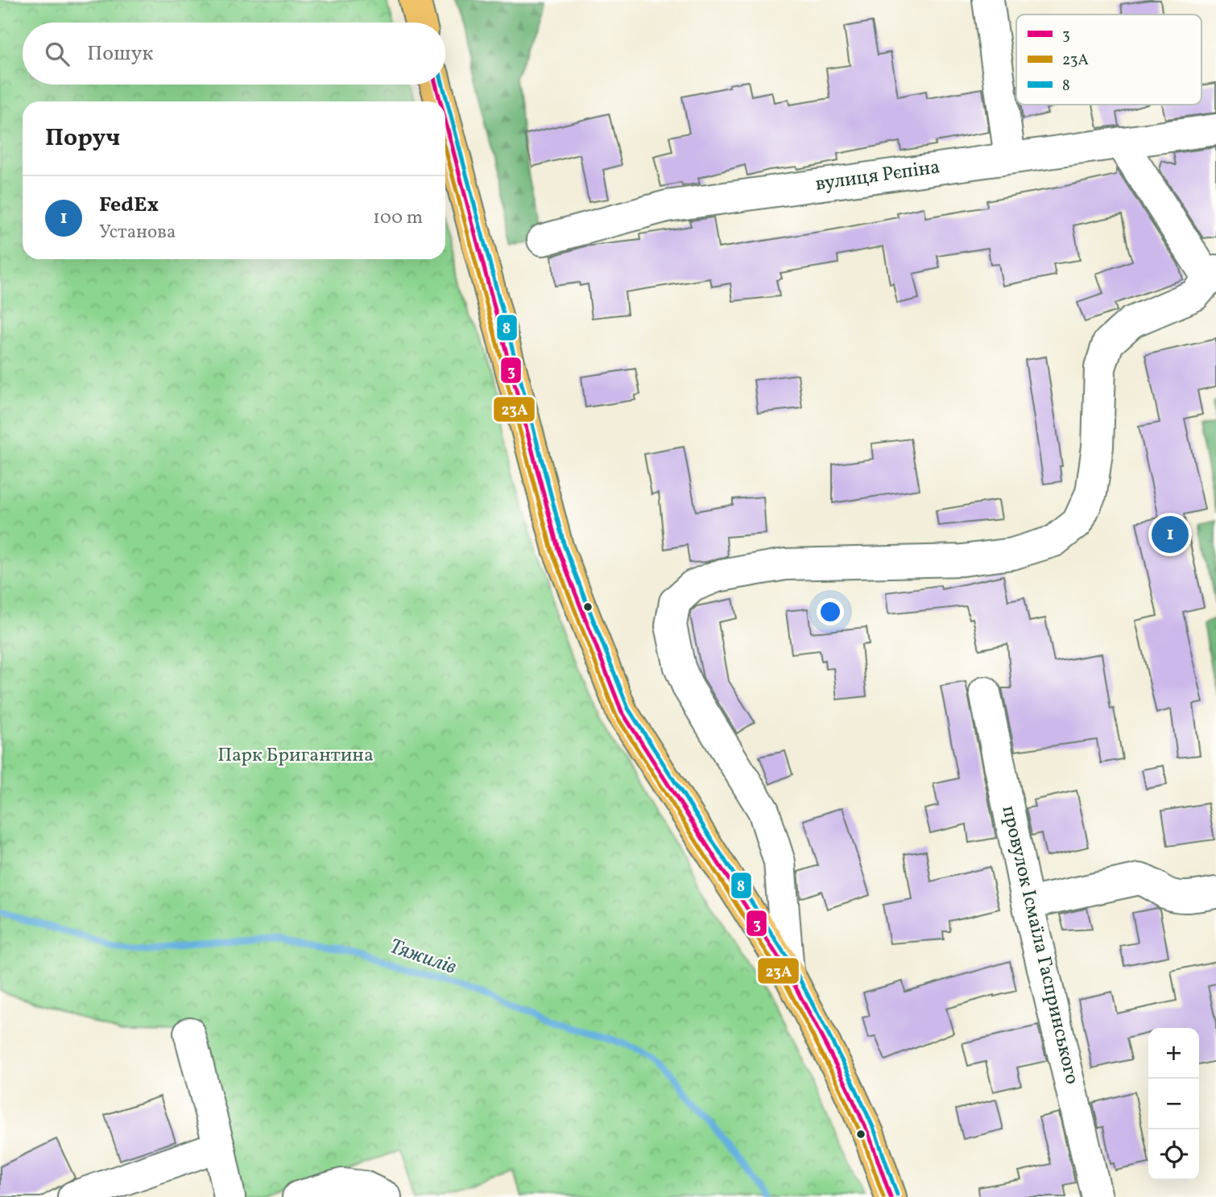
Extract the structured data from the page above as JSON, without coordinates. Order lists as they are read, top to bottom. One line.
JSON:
{"streets":{"street":["вулиця Рєпіна","провулок Ісмаїла Гаспринського"]},"water":["Тяжилів"],"parks":["Парк Бригантина"],"lines":["transit line 3","transit line 8","transit line 23А"],"legend":["3","23А","8"],"page":{"search":"Пошук","heading":"Поруч","list":[{"mark":"1","name":"FedEx","note":"Установа","value":"100 m"}],"pins":"1","map_buttons":["+","−"]}}
